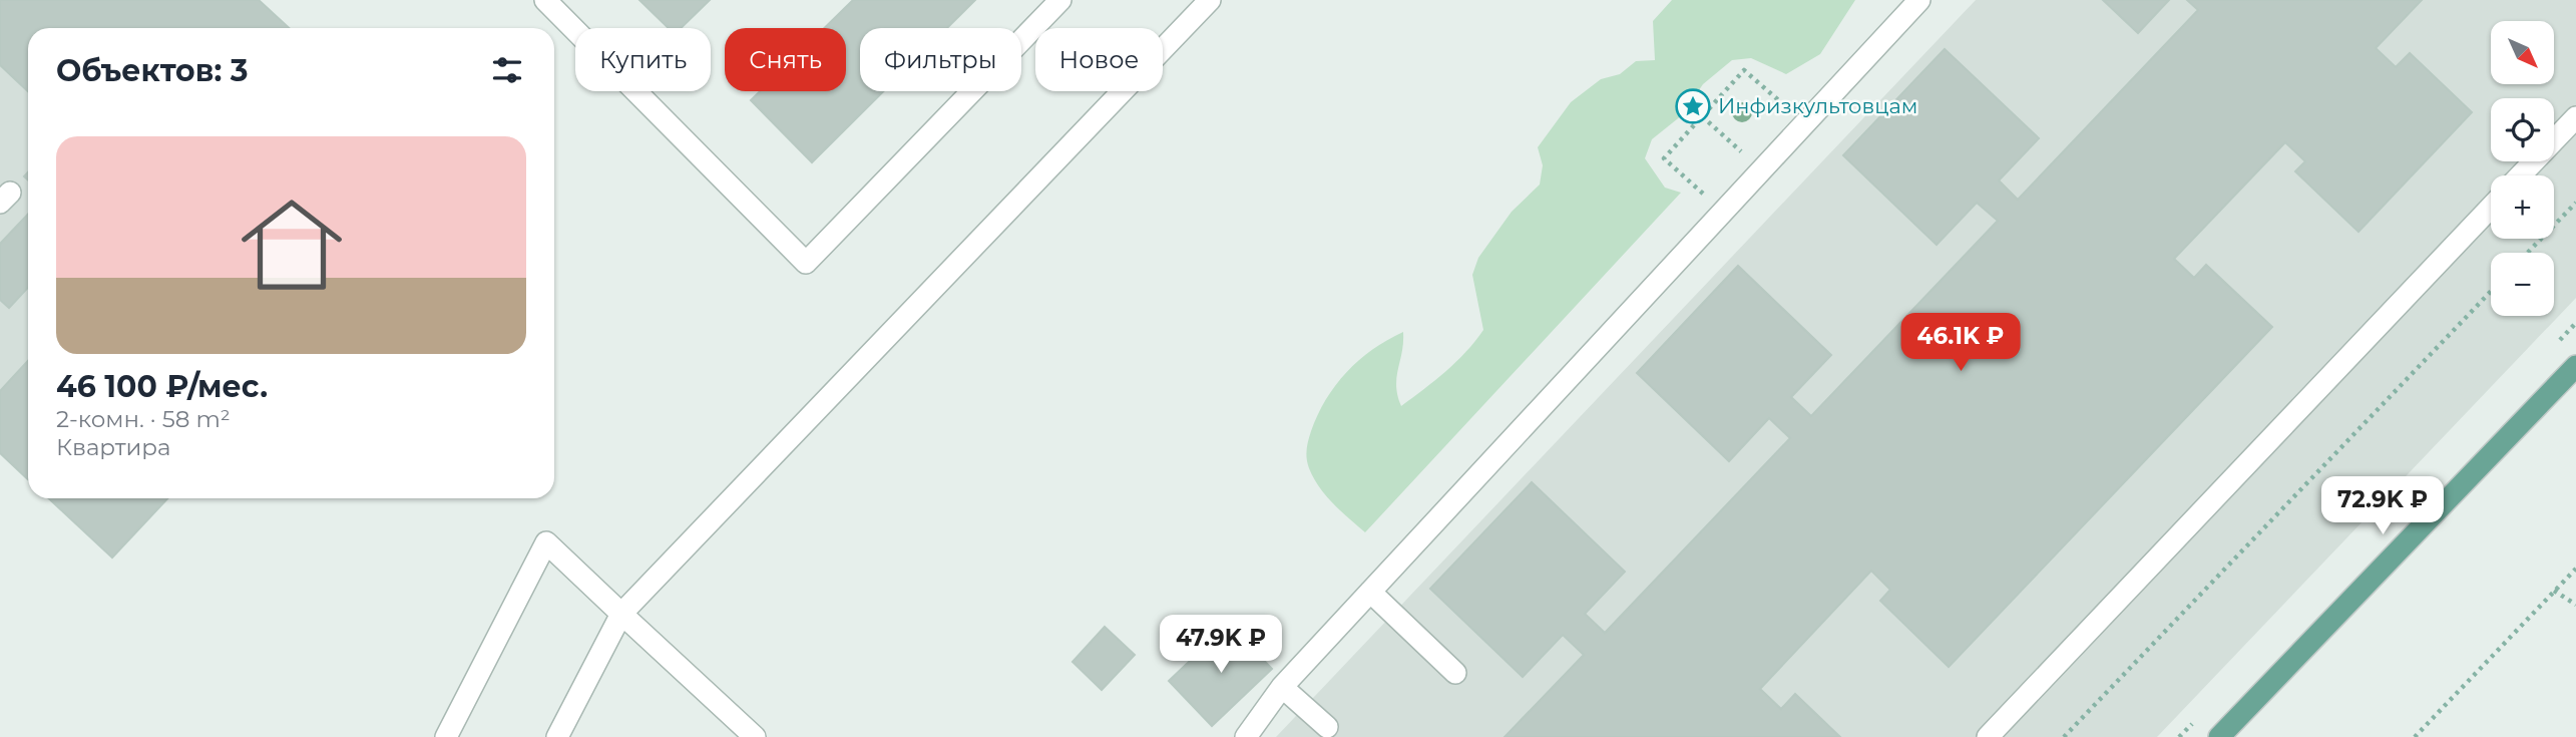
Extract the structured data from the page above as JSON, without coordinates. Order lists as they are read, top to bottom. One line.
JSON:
{"places":{"place":["Инфизкультовцам"]},"north":"bottom right","page":{"map_buttons":["+","−"],"chip":["Купить","Снять","Фильтры","Новое"],"heading":"Объектов: 3","list":[{"name":"46 100 ₽/мес.","note":"2-комн. · 58 m² · Квартира"}],"price":["46.1K ₽","72.9K ₽","47.9K ₽"]}}
